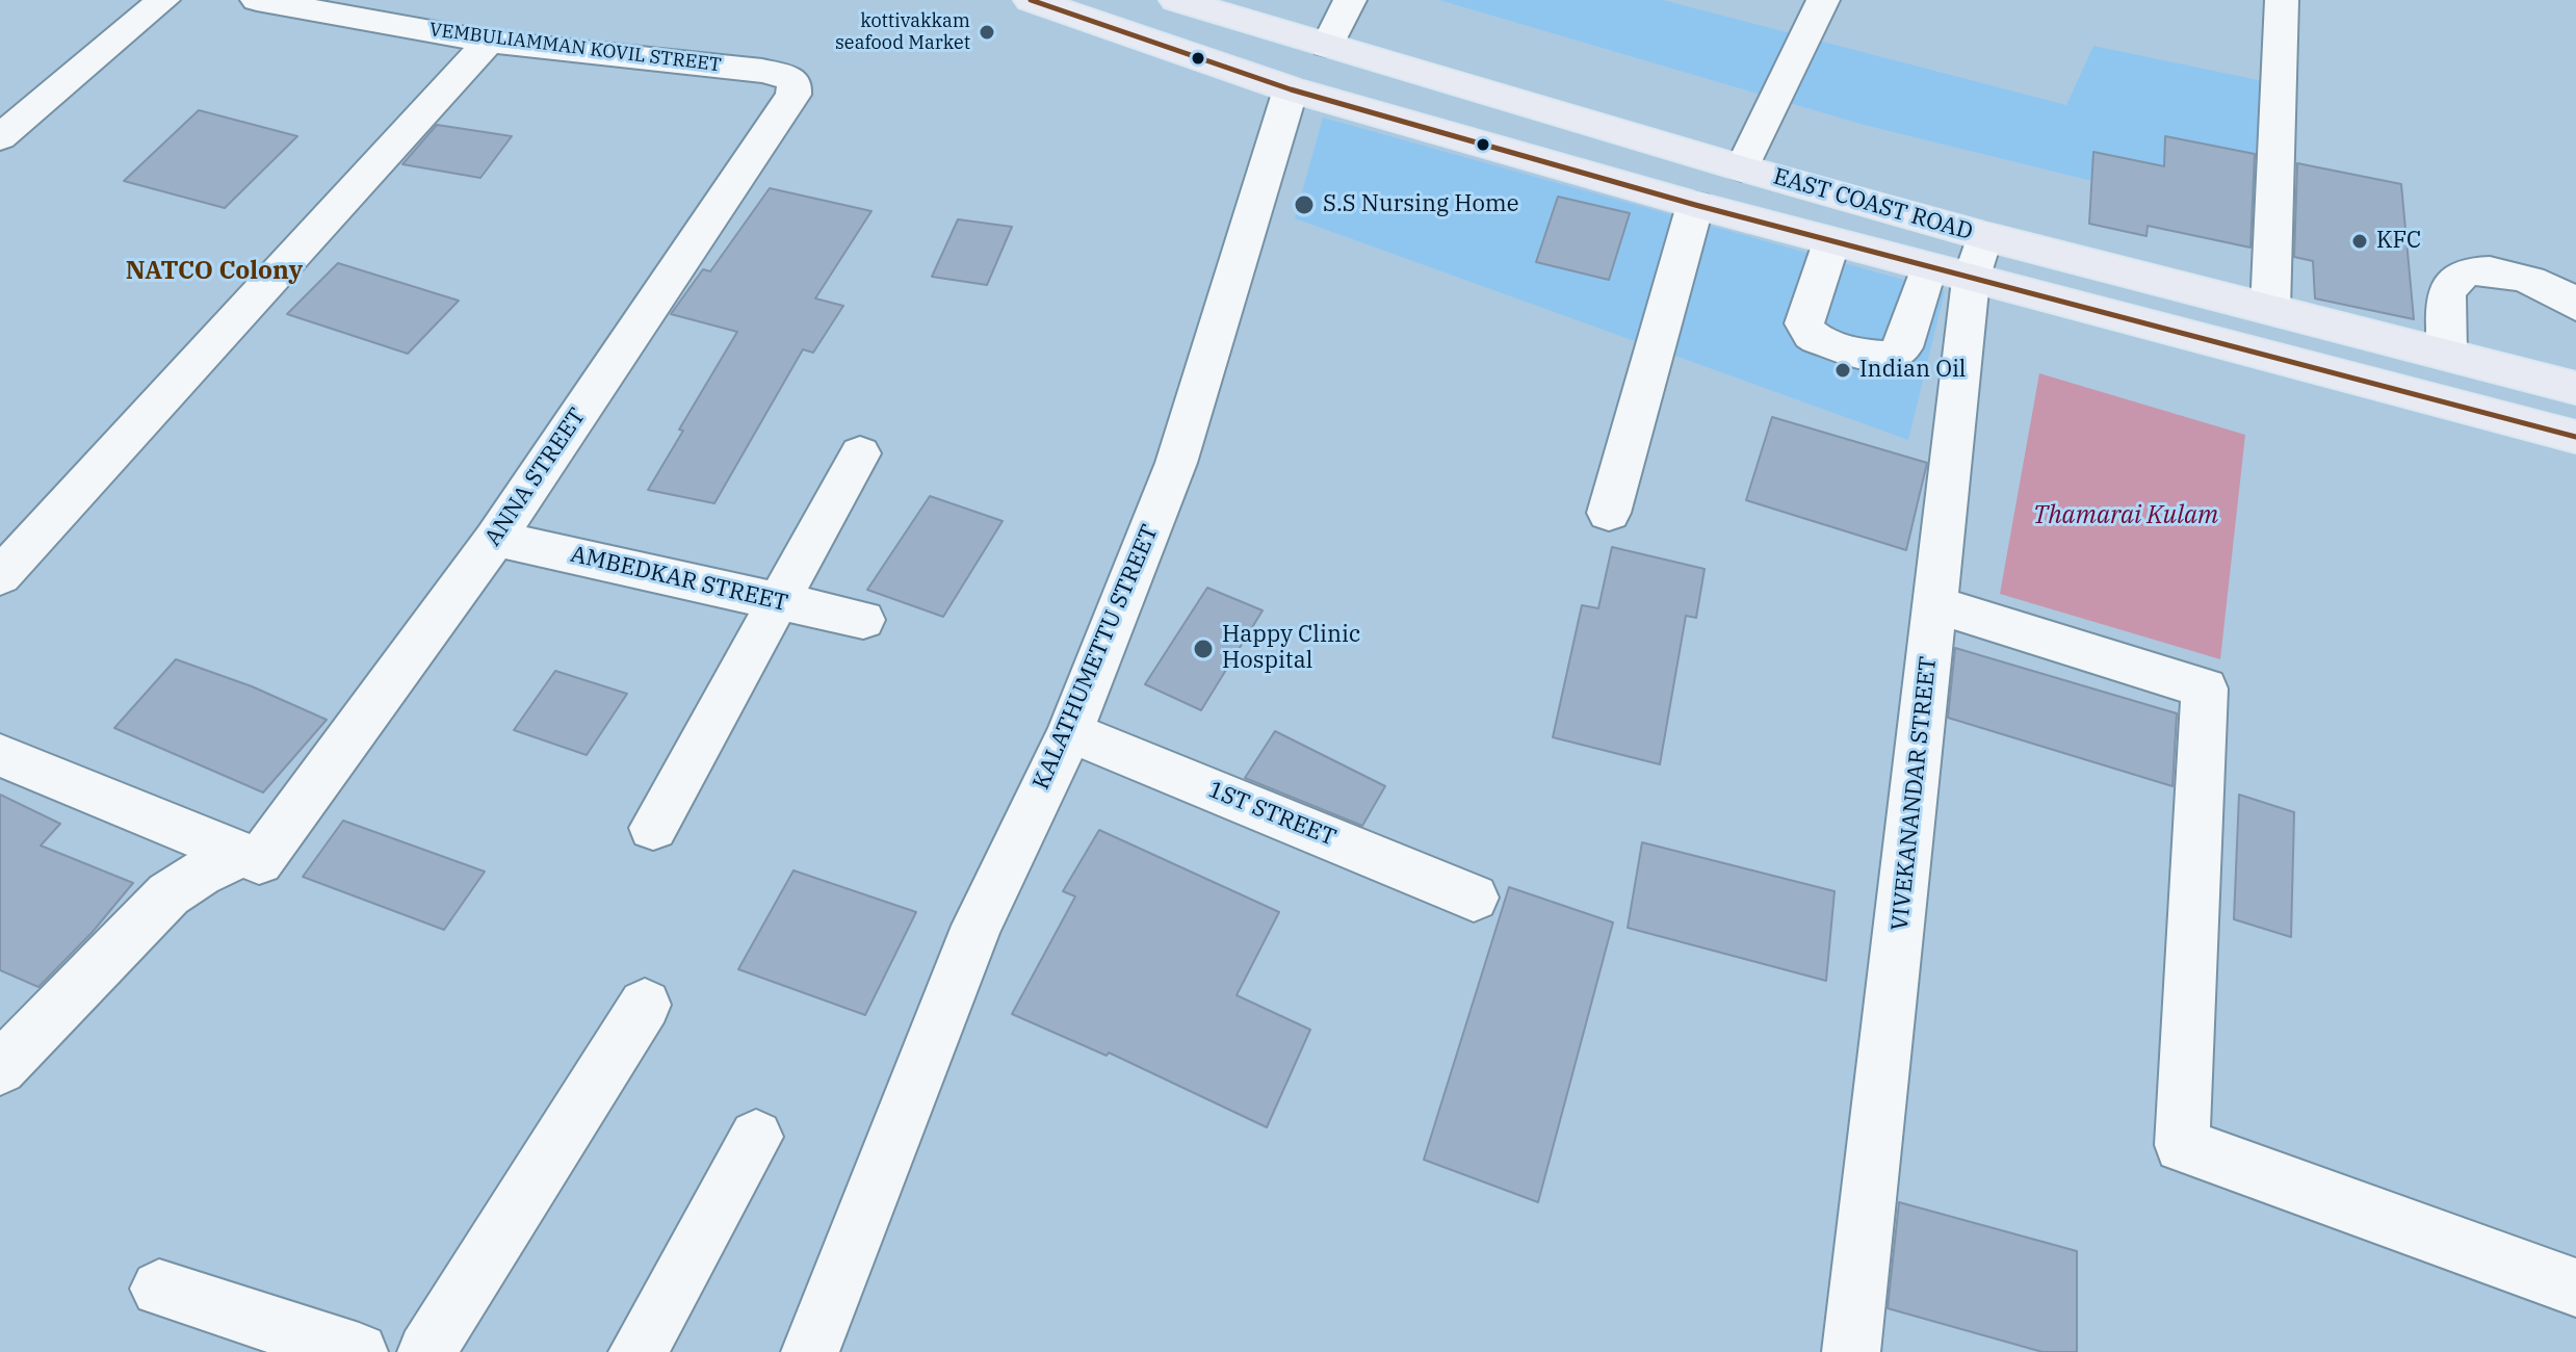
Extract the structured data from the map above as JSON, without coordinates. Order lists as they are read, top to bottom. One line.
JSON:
{"streets":{"main road":["EAST COAST ROAD"],"street":["VEMBULIAMMAN KOVIL STREET","ANNA STREET","AMBEDKAR STREET","KALATHUMETTU STREET","VIVEKANANDAR STREET","1ST STREET"]},"crossings":[["VEMBULIAMMAN KOVIL STREET","ANNA STREET"],["EAST COAST ROAD","KALATHUMETTU STREET"],["EAST COAST ROAD","VIVEKANANDAR STREET"],["ANNA STREET","AMBEDKAR STREET"],["KALATHUMETTU STREET","1ST STREET"]],"districts":["NATCO Colony"],"water":["Thamarai Kulam"],"places":["kottivakkam seafood Market","S.S Nursing Home","KFC","Indian Oil","Happy Clinic Hospital"]}
